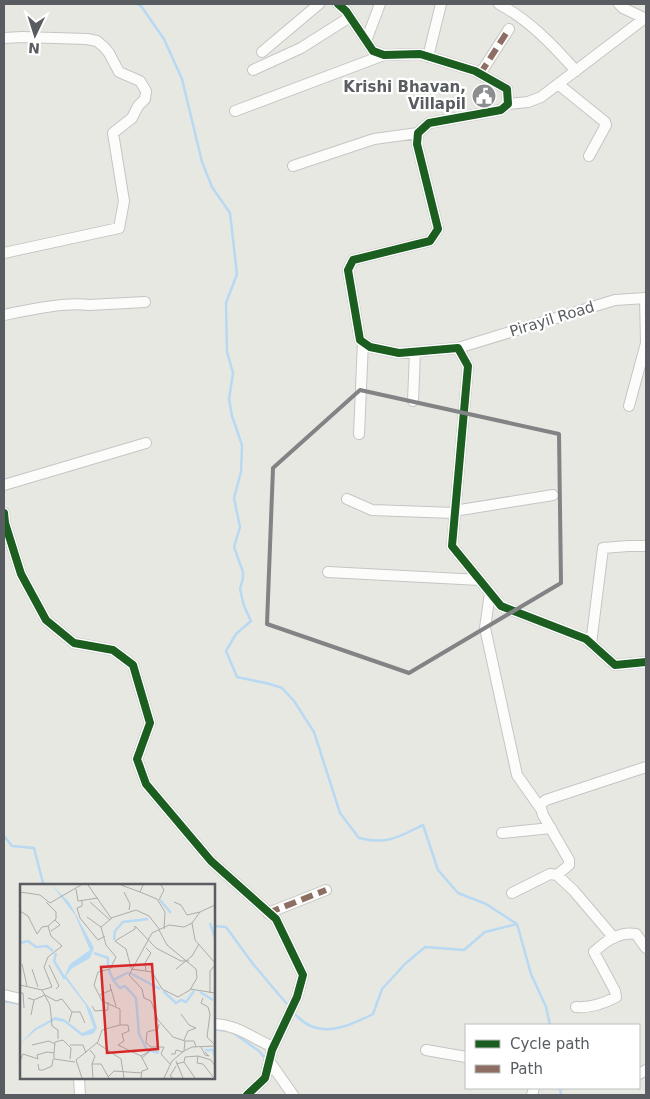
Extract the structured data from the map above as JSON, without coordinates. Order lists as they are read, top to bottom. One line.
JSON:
{"streets":{"street":["Pirayil Road"]},"places":{"public building":["Krishi Bhavan, Villapil"]},"legend":["Cycle path","Path"],"north":"bottom"}
